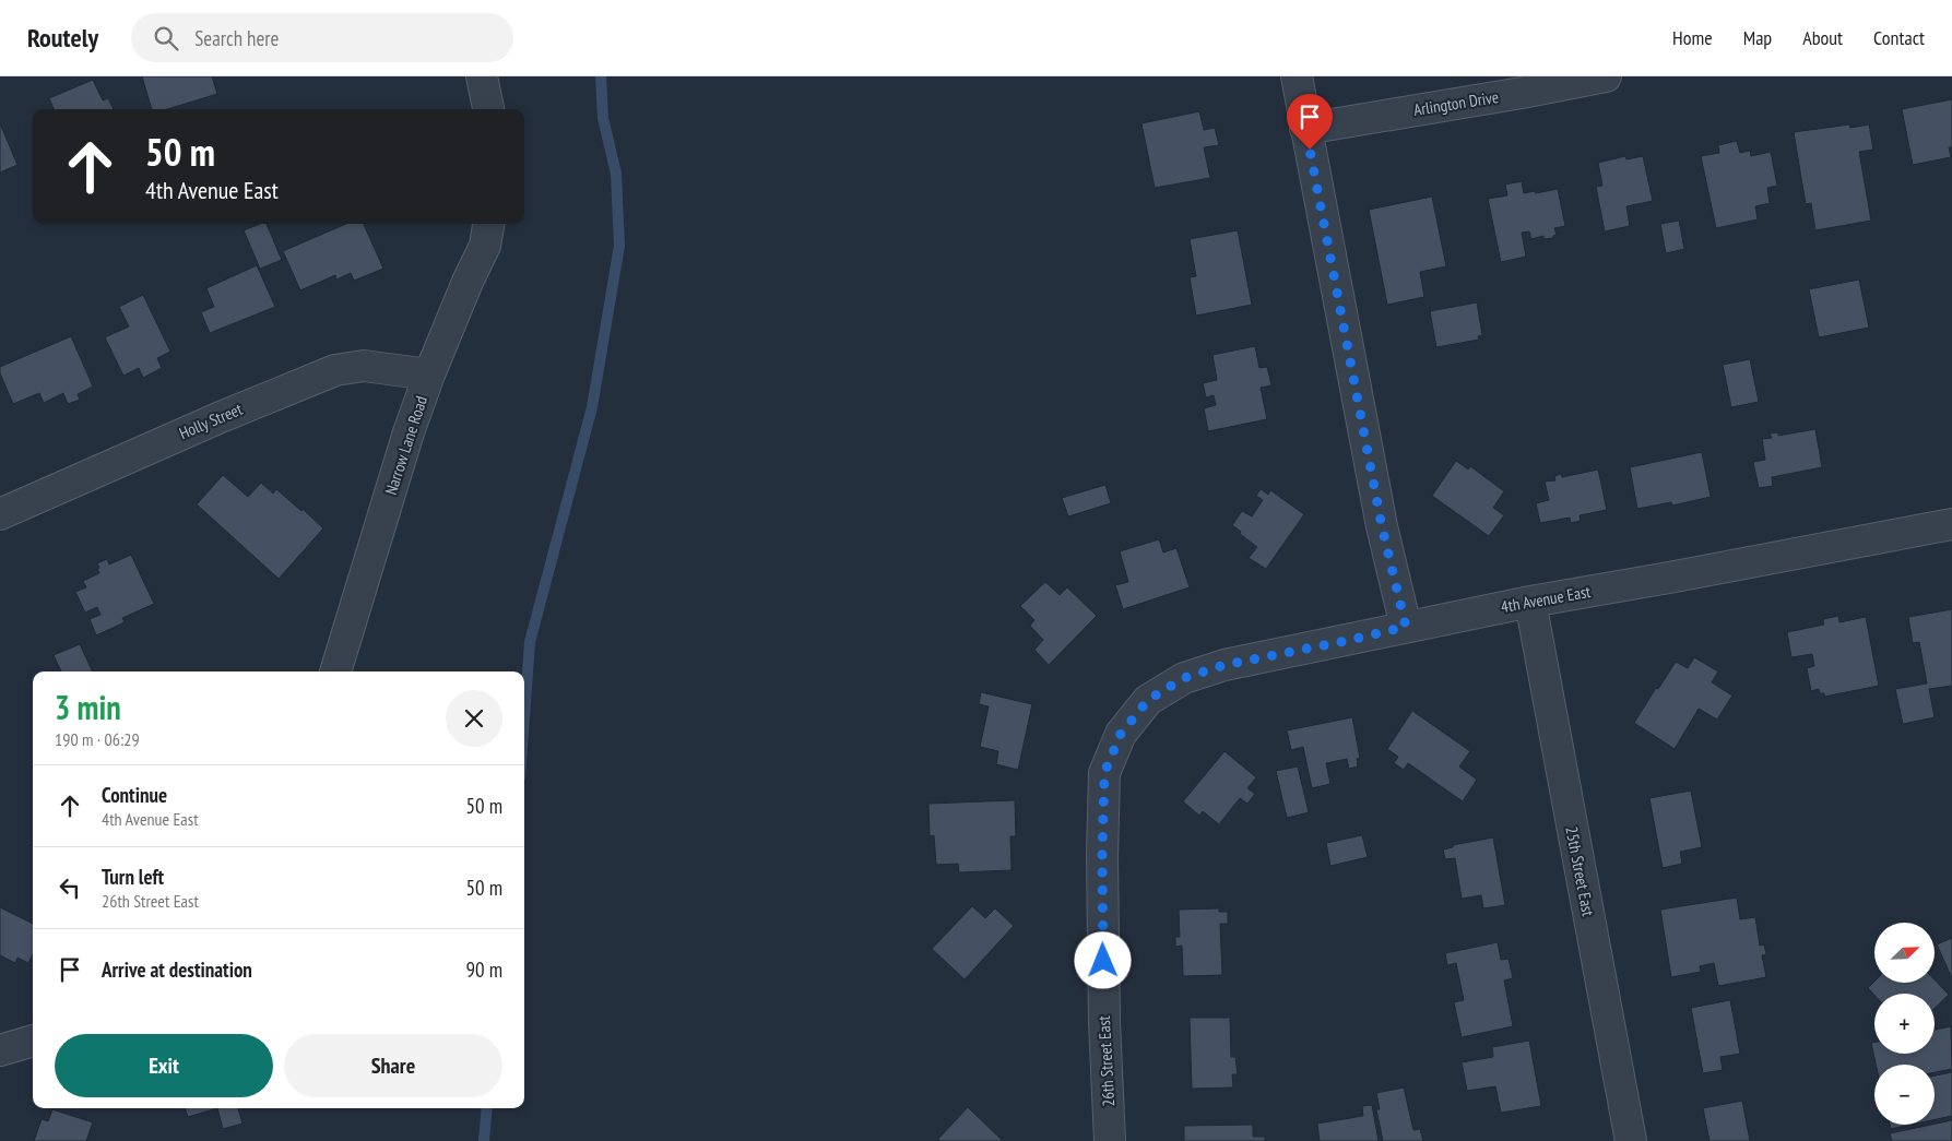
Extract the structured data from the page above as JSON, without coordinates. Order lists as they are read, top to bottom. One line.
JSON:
{"streets":{"street":["Arlington Drive","Holly Street","Narrow Lane Road","4th Avenue East","25th Street East","26th Street East"]},"crossings":[["Holly Street","Narrow Lane Road"],["4th Avenue East","25th Street East"],["4th Avenue East","26th Street East"]],"north":"top right","page":{"header":"Routely","search":"Search here","nav":["Home","Map","About","Contact"],"turn":["50 m","4th Avenue East"],"heading":["3 min","190 m · 06:29"],"list":[{"name":"Continue","note":"4th Avenue East","value":"50 m"},{"name":"Turn left","note":"26th Street East","value":"50 m"},{"name":"Arrive at destination","value":"90 m"}],"map_buttons":["+","−"],"buttons":["Exit","Share"]}}
